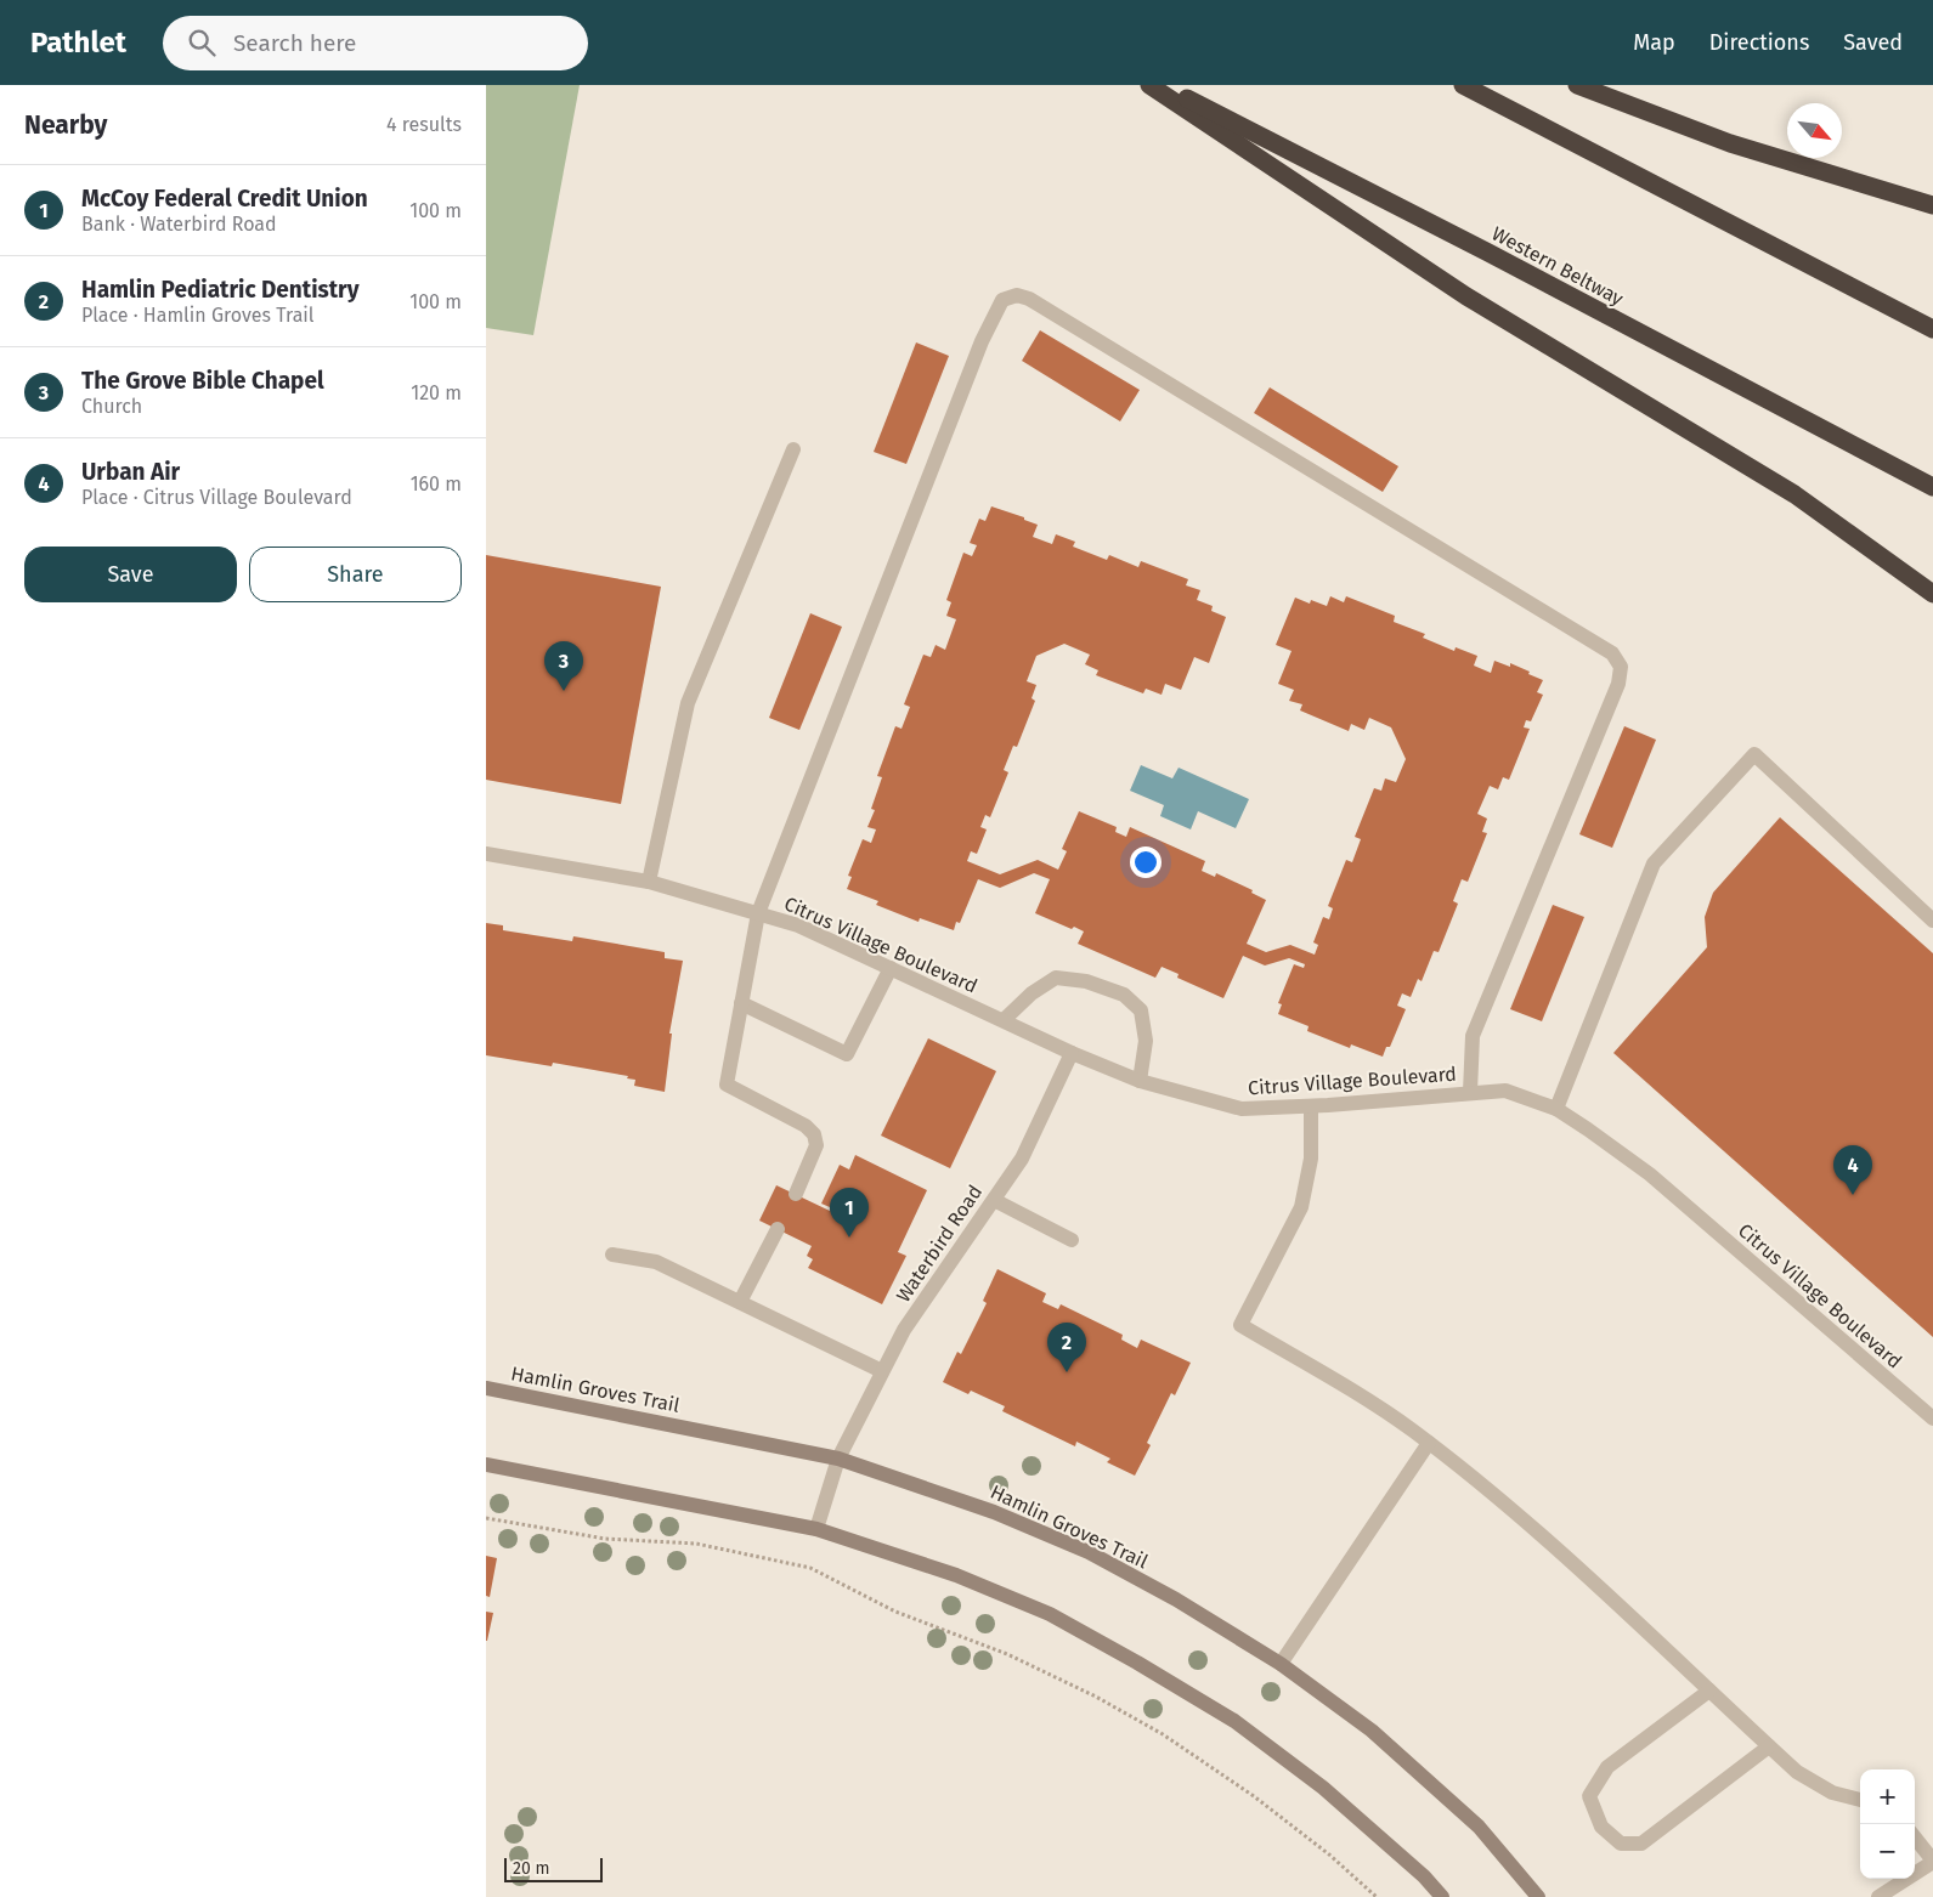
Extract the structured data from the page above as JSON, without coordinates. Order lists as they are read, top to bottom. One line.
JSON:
{"streets":{"highway":["Western Beltway"],"main road":["Hamlin Groves Trail"],"street":["Citrus Village Boulevard","Waterbird Road"]},"crossings":[["Citrus Village Boulevard","Waterbird Road"],["Waterbird Road","Hamlin Groves Trail"]],"scale_bar":"20 m","north":"bottom right","page":{"header":"Pathlet","search":"Search here","nav":["Map","Directions","Saved"],"heading":["Nearby","4 results"],"list":[{"mark":"1","name":"McCoy Federal Credit Union","note":"Bank · Waterbird Road","value":"100 m"},{"mark":"2","name":"Hamlin Pediatric Dentistry","note":"Place · Hamlin Groves Trail","value":"100 m"},{"mark":"3","name":"The Grove Bible Chapel","note":"Church","value":"120 m"},{"mark":"4","name":"Urban Air","note":"Place · Citrus Village Boulevard","value":"160 m"}],"buttons":["Save","Share"],"pins":["3","4","1","2"],"map_buttons":["+","−"],"scale":"20 m"}}
